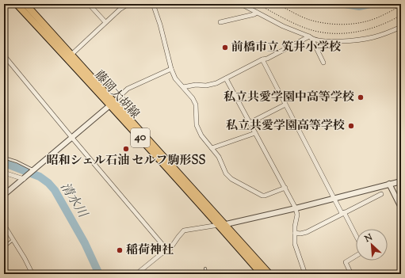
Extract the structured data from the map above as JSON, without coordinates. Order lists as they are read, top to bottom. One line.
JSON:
{"streets":{"main road":["藤岡大胡線","40"]},"water":["清水川"],"places":["前橋市立 笂井小学校","私立共愛学園中高等学校","私立共愛学園高等学校","昭和シェル石油 セルフ駒形SS","稲荷神社"],"north":"top left"}
